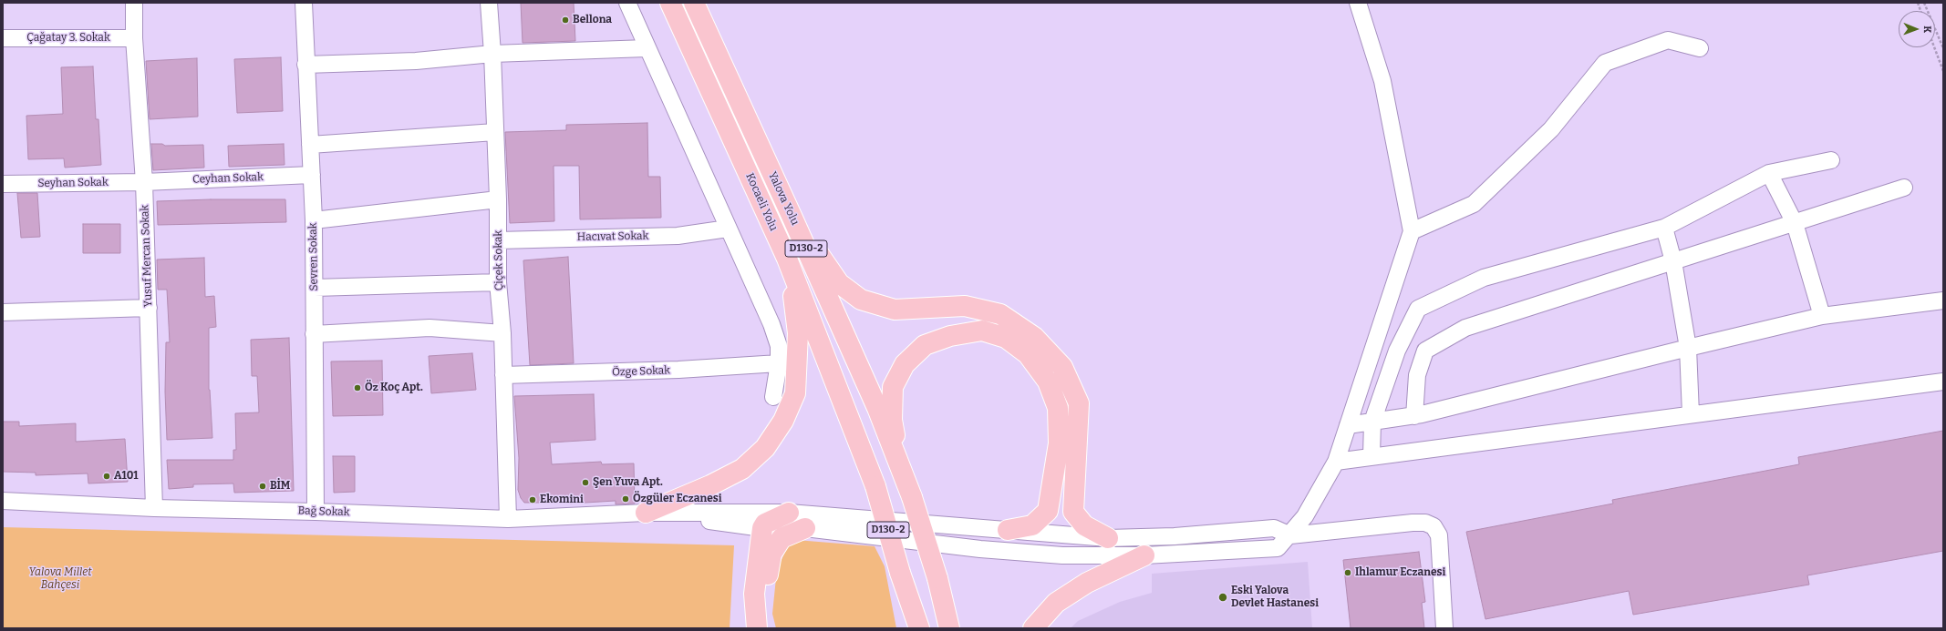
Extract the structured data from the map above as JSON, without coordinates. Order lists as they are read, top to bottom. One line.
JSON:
{"streets":{"highway":["Yalova Yolu","Kocaeli̇ Yolu","D130-2"],"street":["Çağatay 3. Sokak","Ceyhan Sokak","Seyhan Sokak","Hacıvat Sokak","Yusuf Mercan Sokak","Sevren Sokak","Çiçek Sokak","Özge Sokak","Bağ Sokak"]},"crossings":[["Çağatay 3. Sokak","Yusuf Mercan Sokak"],["Ceyhan Sokak","Seyhan Sokak"],["Ceyhan Sokak","Yusuf Mercan Sokak"],["Ceyhan Sokak","Sevren Sokak"],["Seyhan Sokak","Yusuf Mercan Sokak"],["Hacıvat Sokak","Çiçek Sokak"],["Yusuf Mercan Sokak","Bağ Sokak"],["Sevren Sokak","Bağ Sokak"],["Çiçek Sokak","Özge Sokak"],["Çiçek Sokak","Bağ Sokak"]],"parks":["Yalova Millet Bahçesi"],"places":["Bellona","Öz Koç Apt.","A101","Şen Yuva Apt.","BİM","Özgüler Eczanesi","Ekomini","Ihlamur Eczanesi","Eski Yalova Devlet Hastanesi"],"north":"right"}
